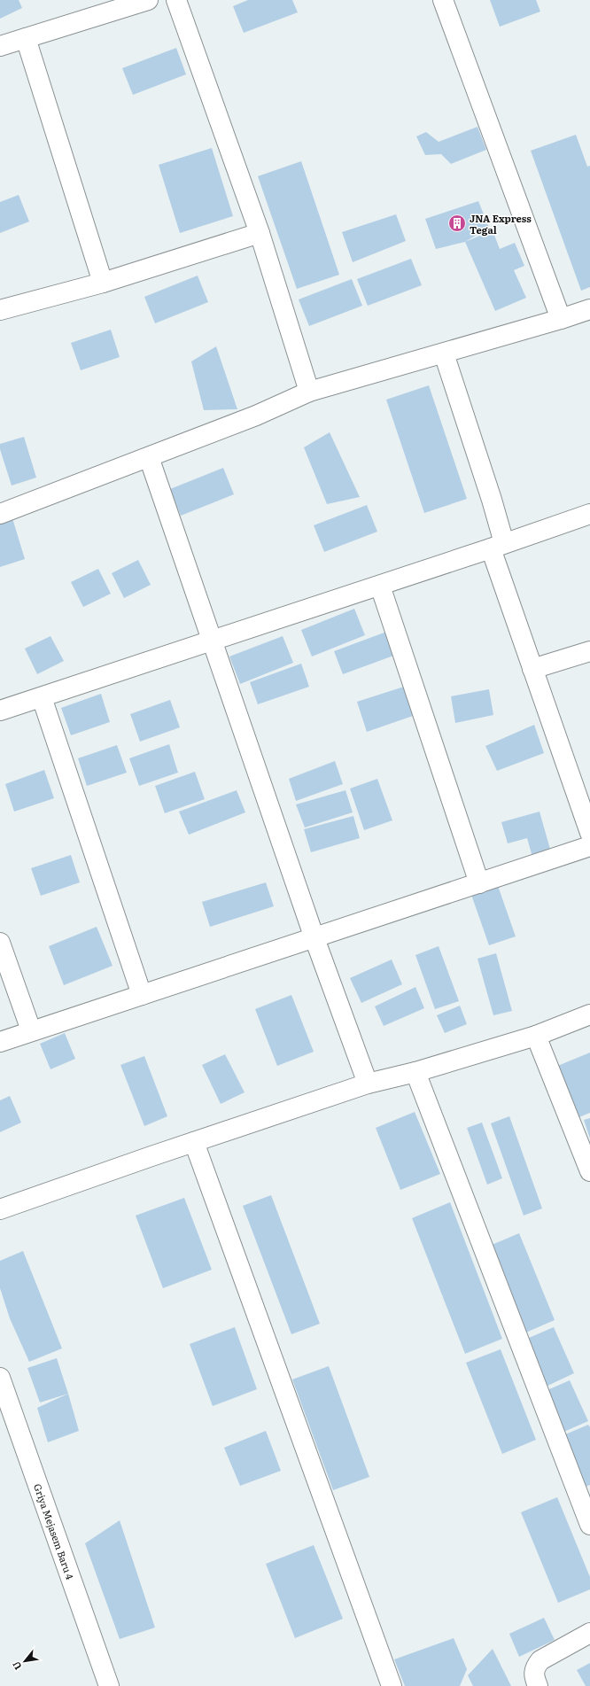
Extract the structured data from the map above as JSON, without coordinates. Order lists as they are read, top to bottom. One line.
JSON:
{"streets":{"street":["Griya Mejasem Baru 4"]},"places":{"building":["JNA Express Tegal"]},"north":"bottom left"}
